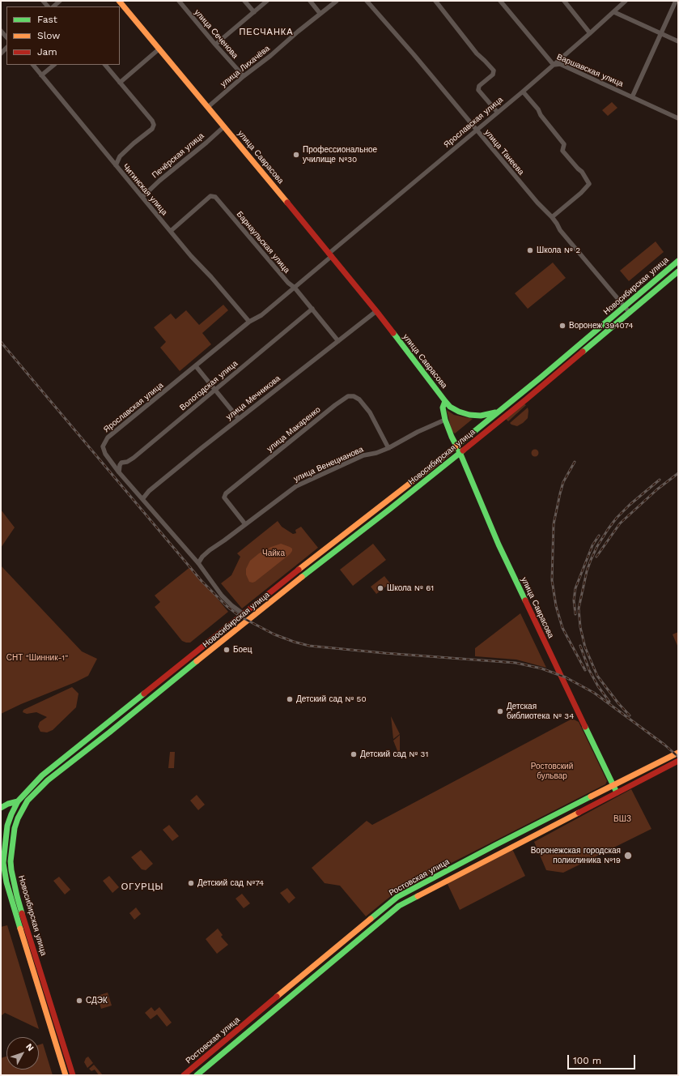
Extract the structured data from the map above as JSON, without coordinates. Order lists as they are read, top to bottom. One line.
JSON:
{"streets":{"main road":["улица Саврасова","Новосибирская улица","Ростовская улица"],"street":["улица Сеченова","улица Лихачёва","Варшавская улица","Ярославская улица","улица Танеева","Печёрская улица","Читинская улица","Барнаульская улица","Вологодская улица","улица Мечникова","улица Макаренко","улица Венецианова"]},"crossings":[["улица Сеченова","улица Лихачёва"],["улица Лихачёва","улица Саврасова"],["Варшавская улица","Ярославская улица"],["Ярославская улица","улица Танеева"],["Ярославская улица","улица Саврасова"],["Ярославская улица","Читинская улица"],["Ярославская улица","Барнаульская улица"],["Ярославская улица","Новосибирская улица"],["Ярославская улица","Вологодская улица"],["Ярославская улица","улица Мечникова"],["Ярославская улица","улица Венецианова"],["улица Танеева","Новосибирская улица"],["Печёрская улица","улица Саврасова"],["Печёрская улица","Читинская улица"],["улица Саврасова","Новосибирская улица"],["улица Саврасова","улица Мечникова"],["улица Саврасова","улица Венецианова"],["улица Саврасова","Ростовская улица"],["Читинская улица","Барнаульская улица"],["Барнаульская улица","Вологодская улица"],["Барнаульская улица","улица Мечникова"],["улица Макаренко","улица Венецианова"]],"districts":["ПЕСЧАНКА","ОГУРЦЫ"],"parks":["Чайка","СНТ \"Шинник-1\"","Ростовский бульвар","ВШЗ"],"places":["Профессиональное училище №30","Школа № 2","Воронеж 394074","Школа № 61","Боец","Детский сад № 50","Детская библиотека № 34","Детский сад № 31","Воронежская городская поликлиника №19","Детский сад №74","СДЭК"],"legend":["Fast","Slow","Jam"],"scale_bar":"100 m","north":"top right"}
